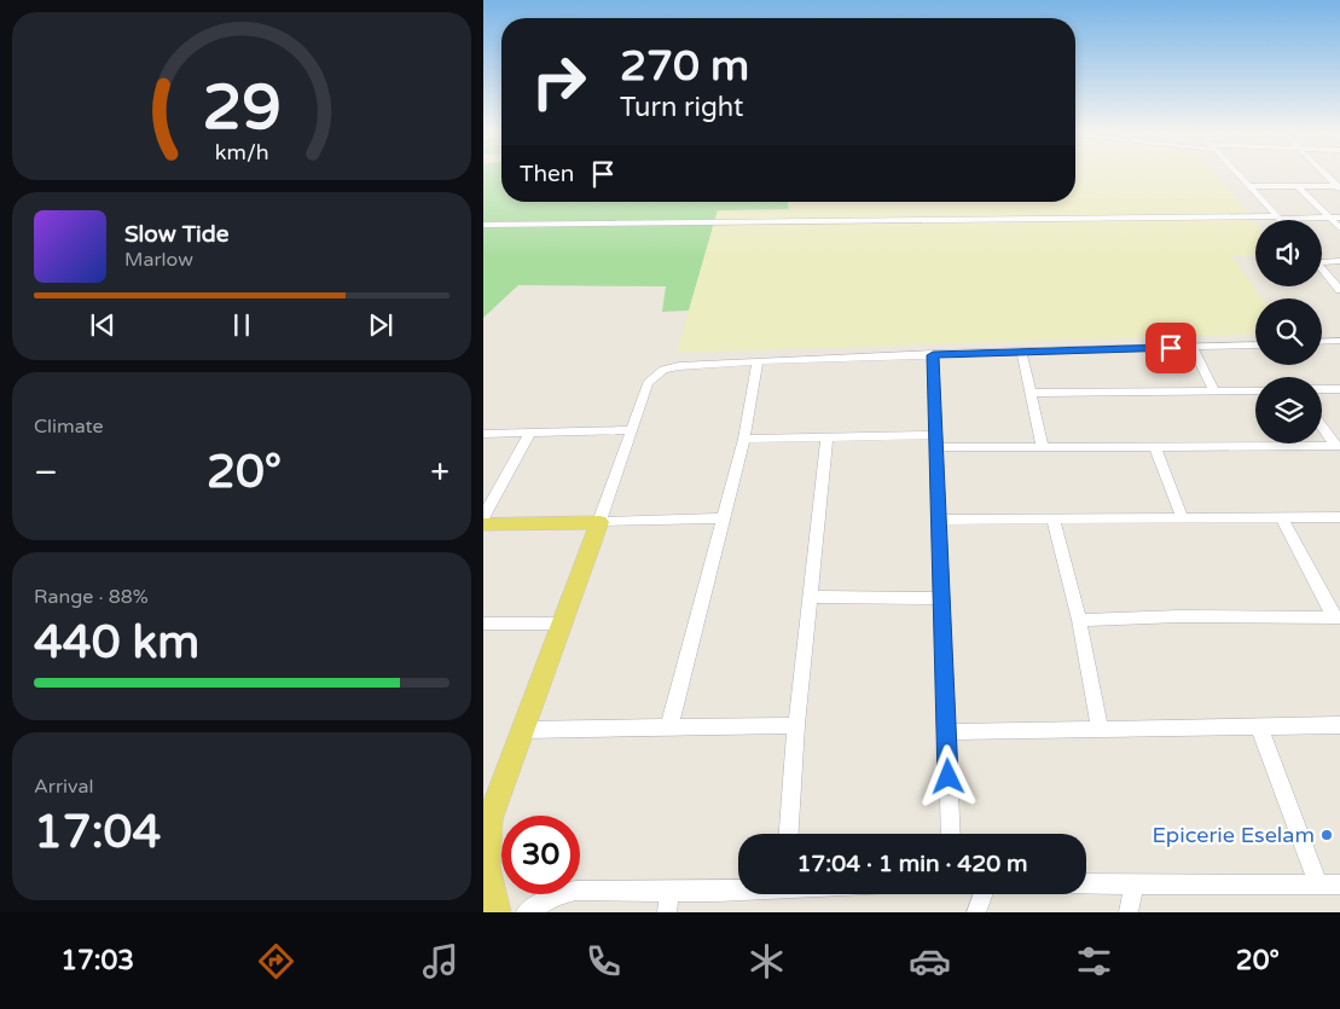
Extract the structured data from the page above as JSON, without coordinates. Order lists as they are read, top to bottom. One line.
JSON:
{"places":["Epicerie Eselam"],"page":{"turn":["270 m","Turn right"],"then":"Then","song":["Slow Tide","Marlow"],"tile":["Climate",["Range · 88%","440 km"],["Arrival","17:04"]],"heat":["−","20°","+"],"limit":"30","trip":"17:04 · 1 min · 420 m","tabs":["17:03","20°"],"gauge":["29","km/h"]}}
